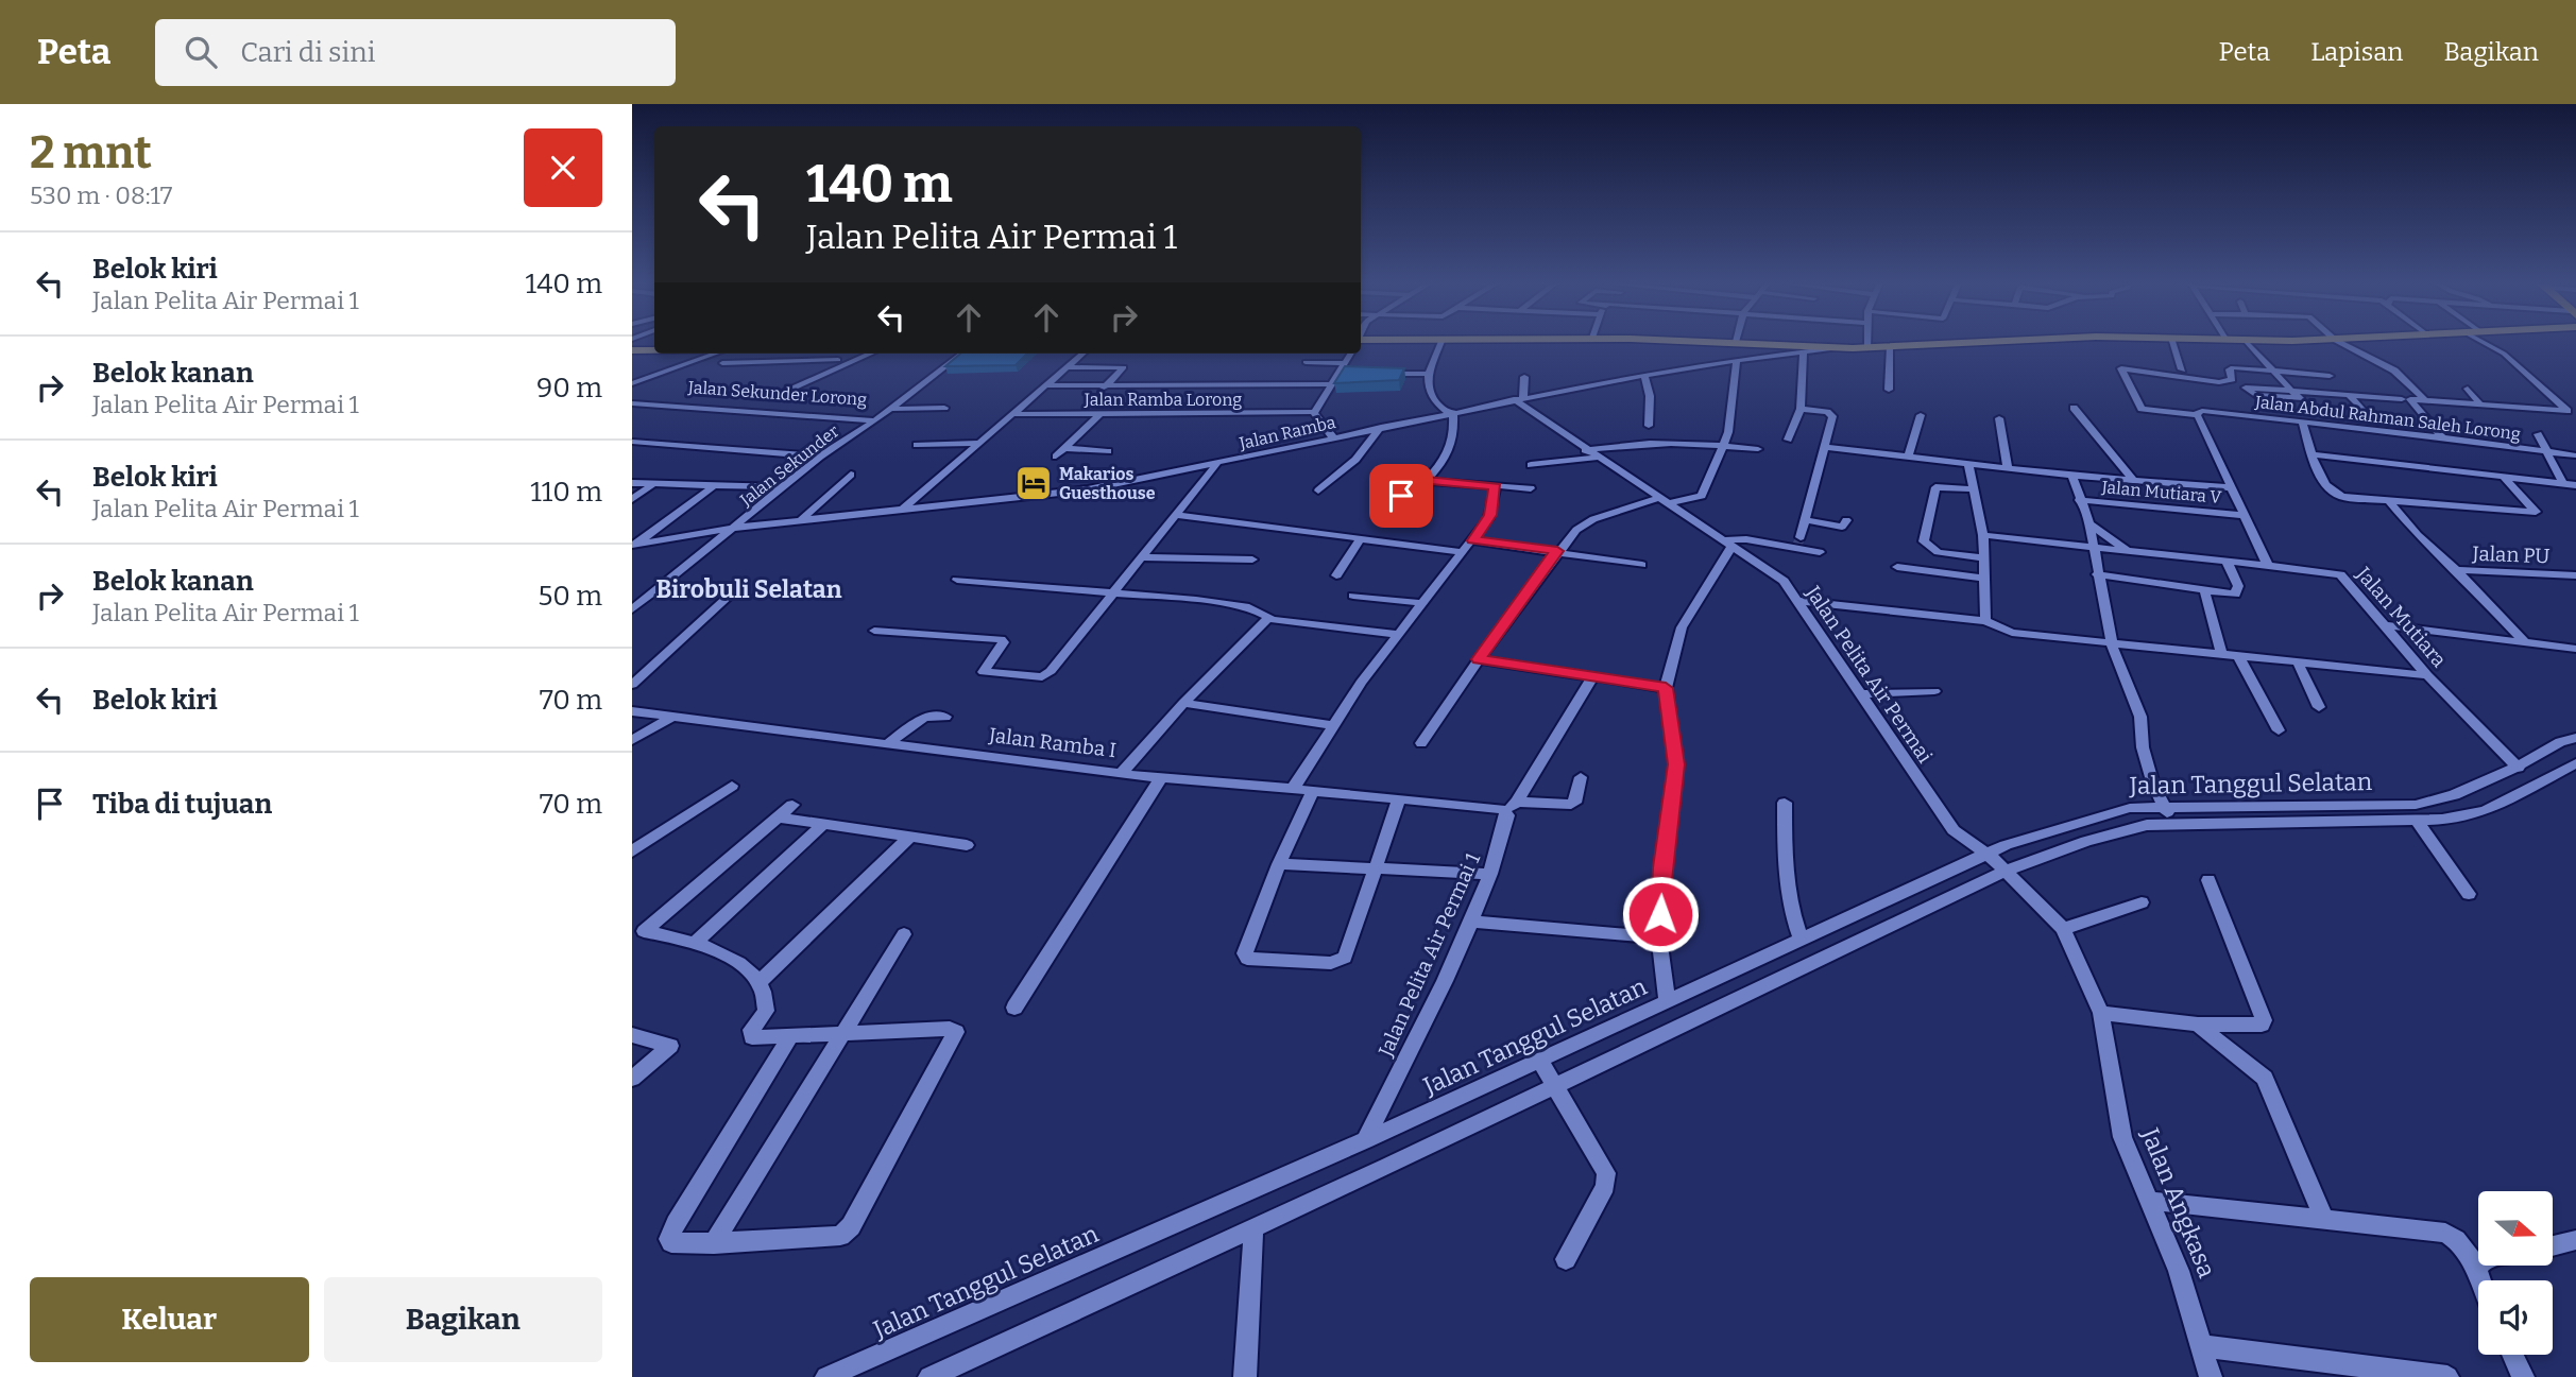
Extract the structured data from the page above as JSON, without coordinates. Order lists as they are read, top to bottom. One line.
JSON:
{"streets":{"street":["Jalan Sekunder Lorong","Jalan Ramba Lorong","Jalan Abdul Rahman Saleh Lorong","Jalan Ramba","Jalan Sekunder","Jalan Mutiara V","Jalan PU","Jalan Mutiara","Jalan Pelita Air Permai","Jalan Ramba I","Jalan Tanggul Selatan","Jalan Pelita Air Permai 1","Jalan Angkasa"]},"crossings":[["Jalan Sekunder Lorong","Jalan Sekunder"],["Jalan Ramba Lorong","Jalan Ramba"],["Jalan Ramba","Jalan Sekunder"],["Jalan Ramba","Jalan Pelita Air Permai"],["Jalan Mutiara","Jalan Tanggul Selatan"],["Jalan Pelita Air Permai","Jalan Tanggul Selatan"],["Jalan Pelita Air Permai","Jalan Angkasa"],["Jalan Tanggul Selatan","Jalan Pelita Air Permai 1"],["Jalan Tanggul Selatan","Jalan Angkasa"]],"districts":["Birobuli Selatan"],"places":{"hotel":["Makarios Guesthouse"]},"north":"right","page":{"header":"Peta","search":"Cari di sini","nav":["Peta","Lapisan","Bagikan"],"heading":["2 mnt","530 m · 08:17"],"turn":["140 m","Jalan Pelita Air Permai 1"],"list":[{"name":"Belok kiri","note":"Jalan Pelita Air Permai 1","value":"140 m"},{"name":"Belok kanan","note":"Jalan Pelita Air Permai 1","value":"90 m"},{"name":"Belok kiri","note":"Jalan Pelita Air Permai 1","value":"110 m"},{"name":"Belok kanan","note":"Jalan Pelita Air Permai 1","value":"50 m"},{"name":"Belok kiri","value":"70 m"},{"name":"Tiba di tujuan","value":"70 m"}],"buttons":["Keluar","Bagikan"]}}
